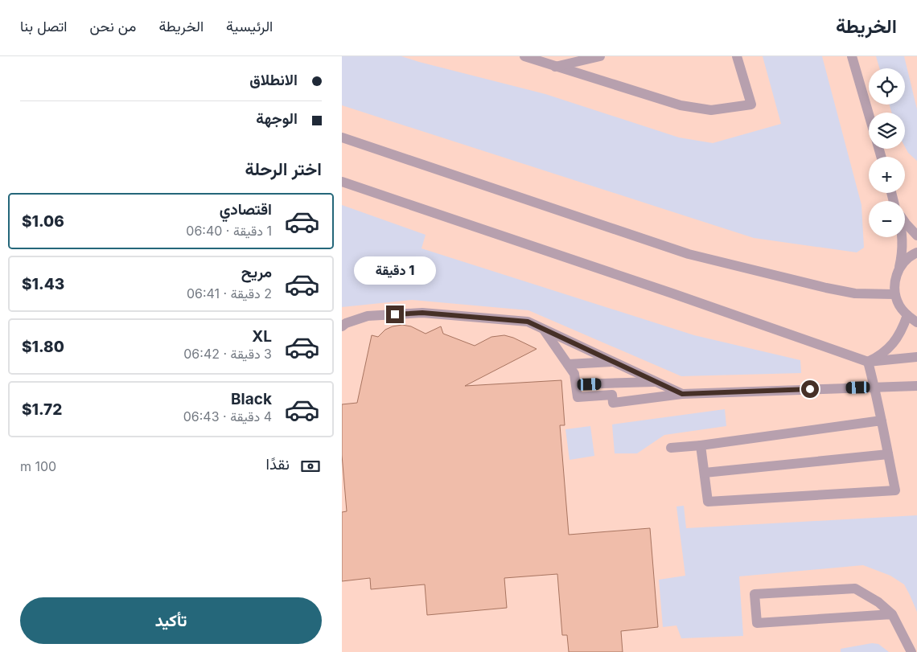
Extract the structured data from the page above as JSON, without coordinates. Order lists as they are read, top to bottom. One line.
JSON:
{"page":{"header":"الخريطة","nav":["الرئيسية","الخريطة","من نحن","اتصل بنا"],"banner":["الانطلاق","الوجهة"],"map_buttons":["+","−"],"heading":"اختر الرحلة","list":[{"name":"اقتصادي","note":"1 دقيقة · 06:40","value":"$1.06"},{"name":"مريح","note":"2 دقيقة · 06:41","value":"$1.43"},{"name":"XL","note":"3 دقيقة · 06:42","value":"$1.80"},{"name":"Black","note":"4 دقيقة · 06:43","value":"$1.72"}],"bubble":"1 دقيقة","pay":["نقدًا","100 m"],"buttons":"تأكيد"}}
